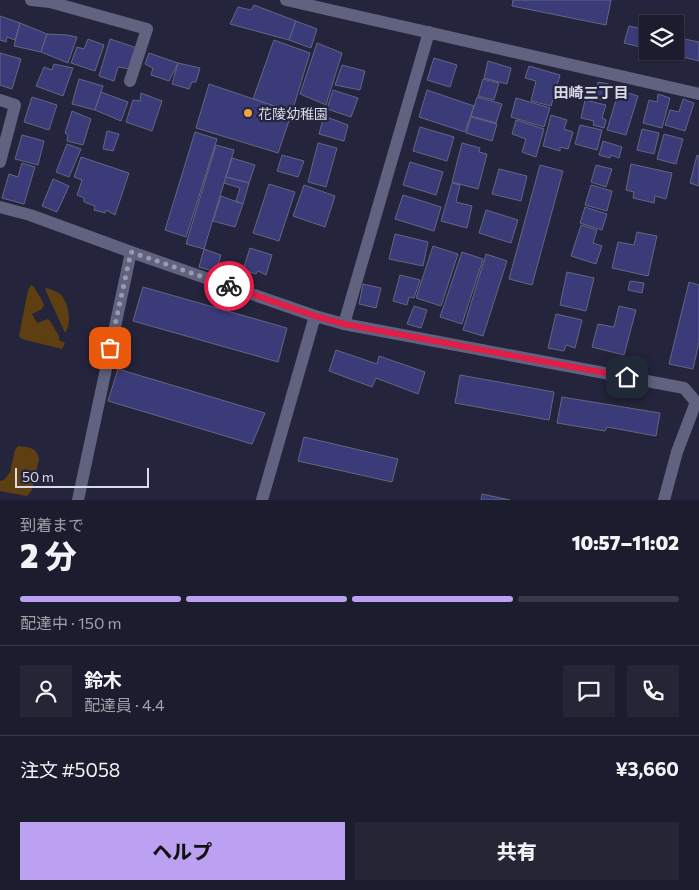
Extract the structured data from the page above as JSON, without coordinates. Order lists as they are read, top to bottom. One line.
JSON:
{"districts":["田崎三丁目"],"places":["花陵幼稚園"],"scale_bar":"50 m","page":{"scale":"50 m","heading":["2 分","到着まで","10:57–11:02"],"panel":["鈴木","配達員 · 4.4","注文 #5058","¥3,660"],"bar":"配達中 · 150 m","buttons":["ヘルプ","共有"]}}
